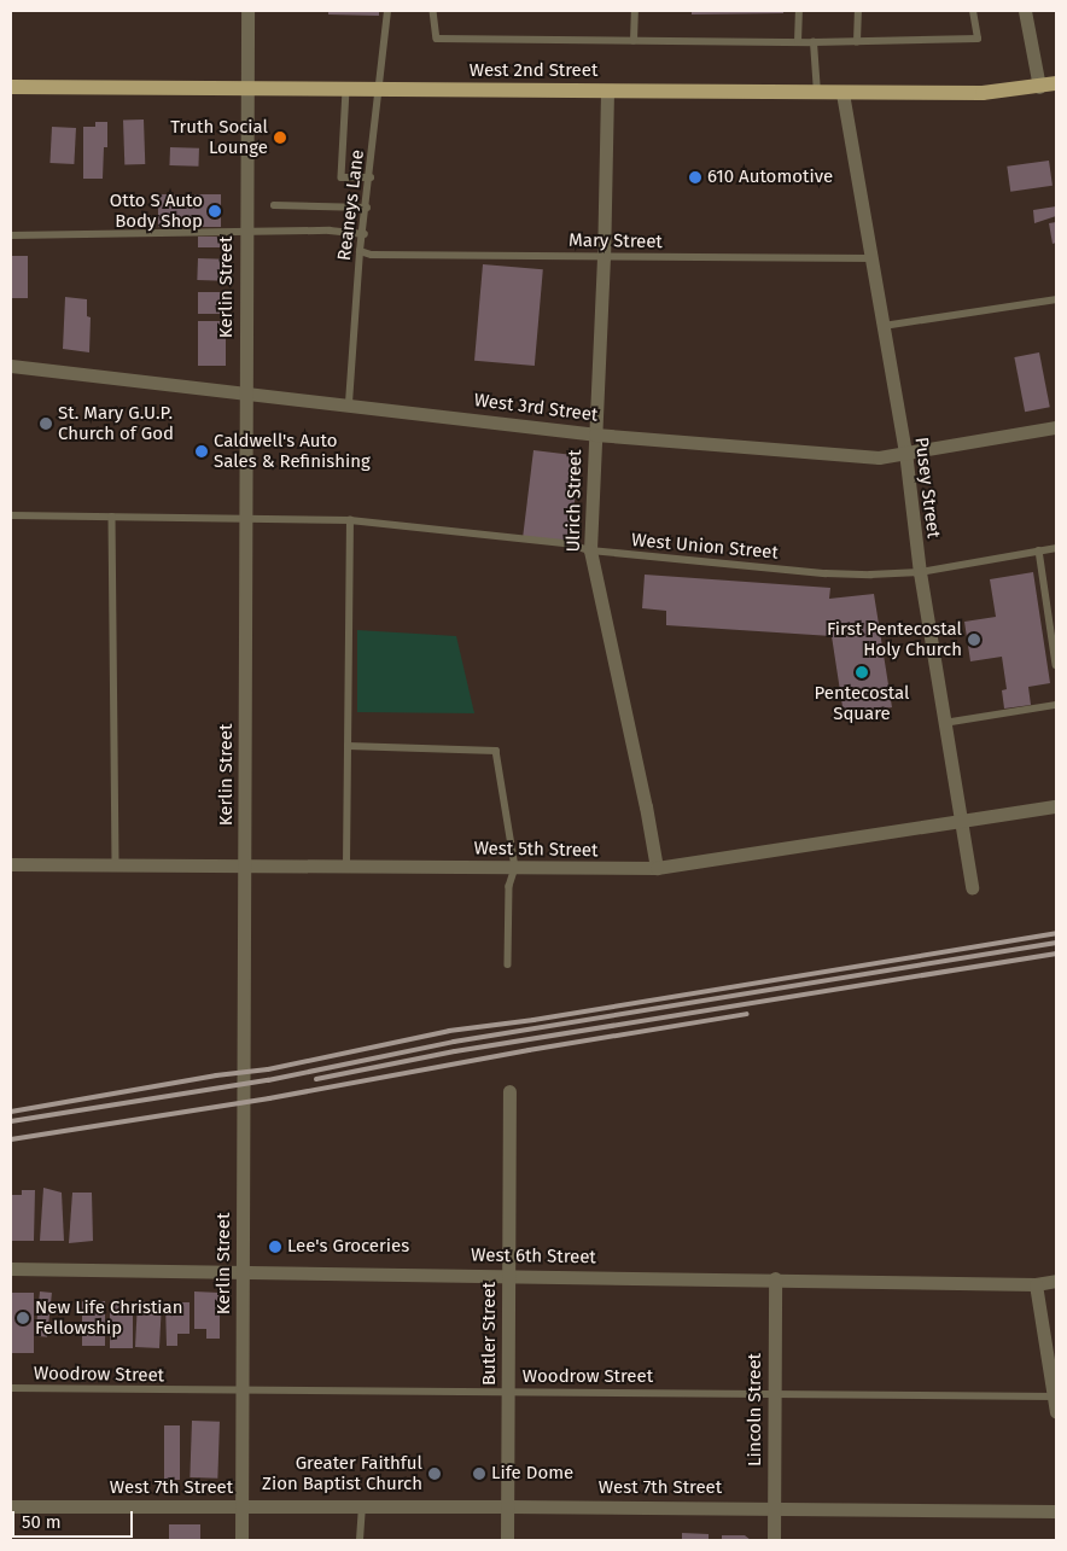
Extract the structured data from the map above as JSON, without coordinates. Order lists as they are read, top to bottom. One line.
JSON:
{"streets":{"main road":["West 2nd Street"],"street":["Kerlin Street","West 3rd Street","Pusey Street","Ulrich Street","West 5th Street","West 6th Street","Butler Street","Lincoln Street","West 7th Street"],"lane":["Reaneys Lane","Mary Street","West Union Street","Woodrow Street"]},"crossings":[["West 2nd Street","Reaneys Lane"],["West 2nd Street","Kerlin Street"],["West 2nd Street","Pusey Street"],["West 2nd Street","Ulrich Street"],["Reaneys Lane","Mary Street"],["Reaneys Lane","West 3rd Street"],["Mary Street","Pusey Street"],["Mary Street","Ulrich Street"],["Kerlin Street","West 3rd Street"],["Kerlin Street","West Union Street"],["Kerlin Street","West 5th Street"],["Kerlin Street","West 6th Street"],["Kerlin Street","Woodrow Street"],["Kerlin Street","West 7th Street"],["West 3rd Street","Pusey Street"],["West 3rd Street","Ulrich Street"],["Pusey Street","West Union Street"],["Pusey Street","West 5th Street"],["Ulrich Street","West Union Street"],["Ulrich Street","West 5th Street"],["West 6th Street","Butler Street"],["West 6th Street","Lincoln Street"],["Butler Street","Woodrow Street"],["Butler Street","West 7th Street"],["Woodrow Street","Lincoln Street"],["Lincoln Street","West 7th Street"]],"places":["Truth Social Lounge","610 Automotive","Otto S Auto Body Shop","St. Mary G.U.P. Church of God","Caldwell's Auto Sales & Refinishing","First Pentecostal Holy Church","Pentecostal Square","Lee's Groceries","New Life Christian Fellowship","Greater Faithful Zion Baptist Church","Life Dome"],"scale_bar":"50 m"}
